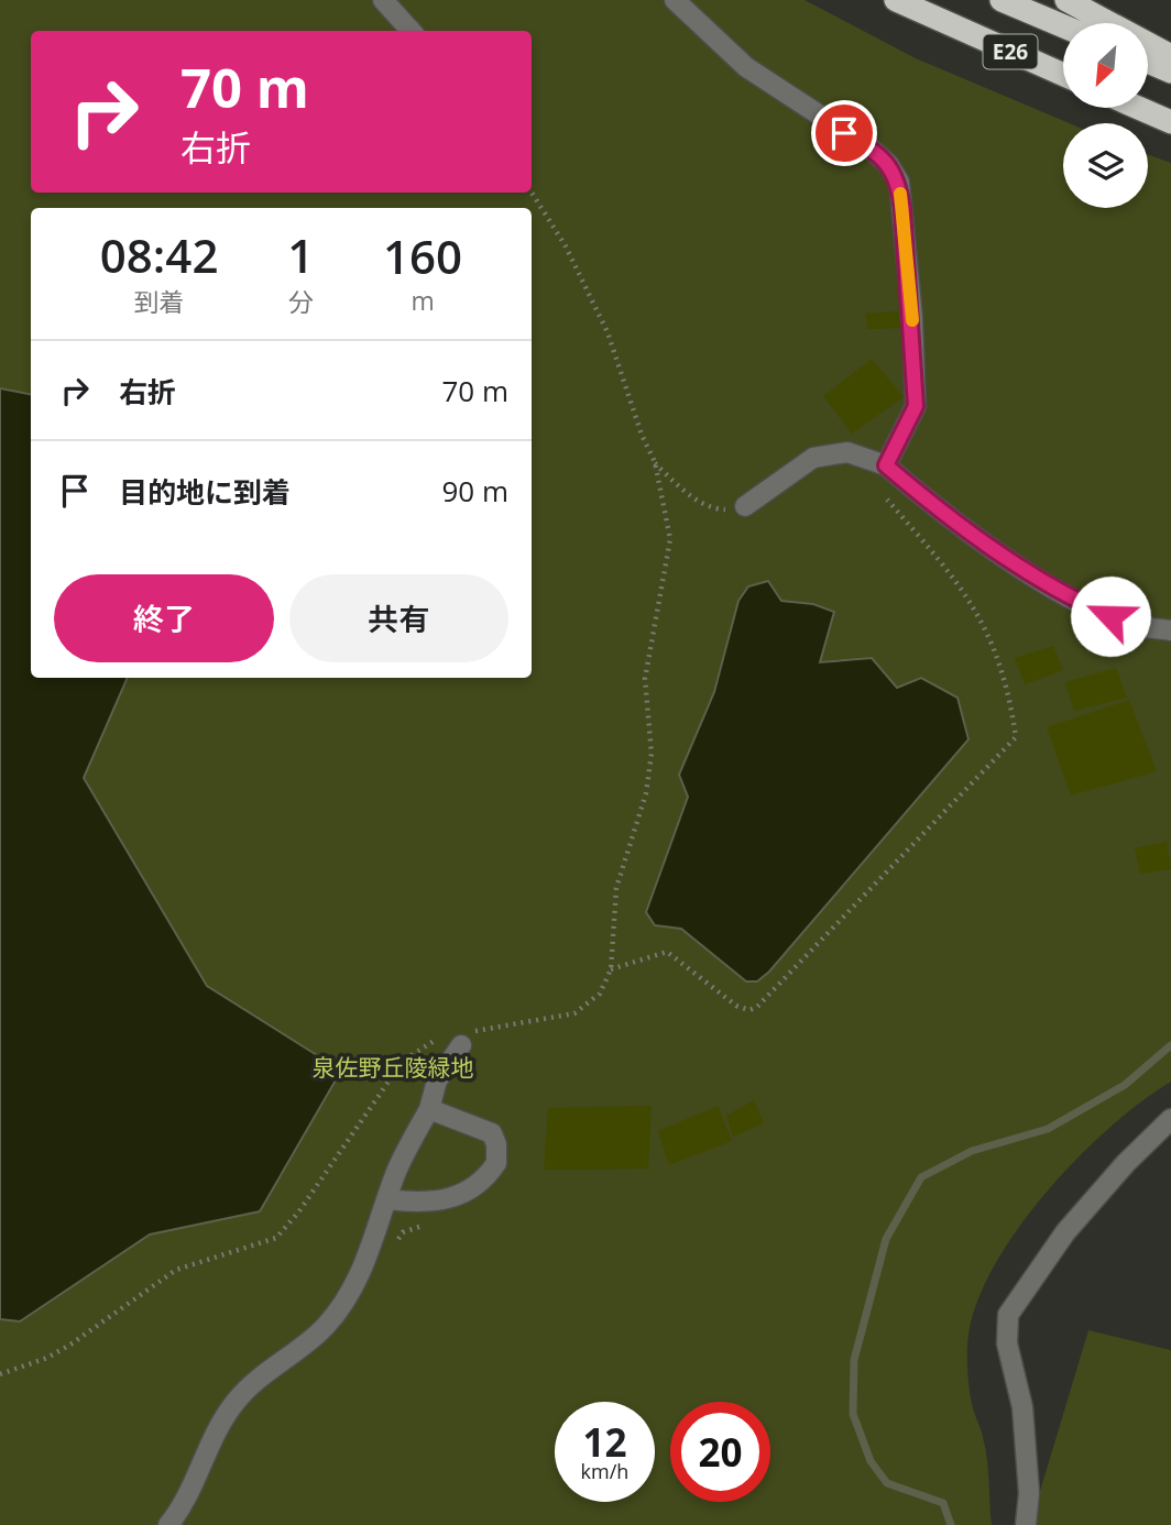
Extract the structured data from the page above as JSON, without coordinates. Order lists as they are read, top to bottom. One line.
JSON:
{"streets":{"highway":["E26"]},"parks":["泉佐野丘陵緑地"],"north":"bottom left","page":{"turn":["70 m","右折"],"eta":["08:42","到着","1","分","160","m"],"list":[{"name":"右折","value":"70 m"},{"name":"目的地に到着","value":"90 m"}],"buttons":["終了","共有"],"speed":"12 km/h","limit":"20"}}
